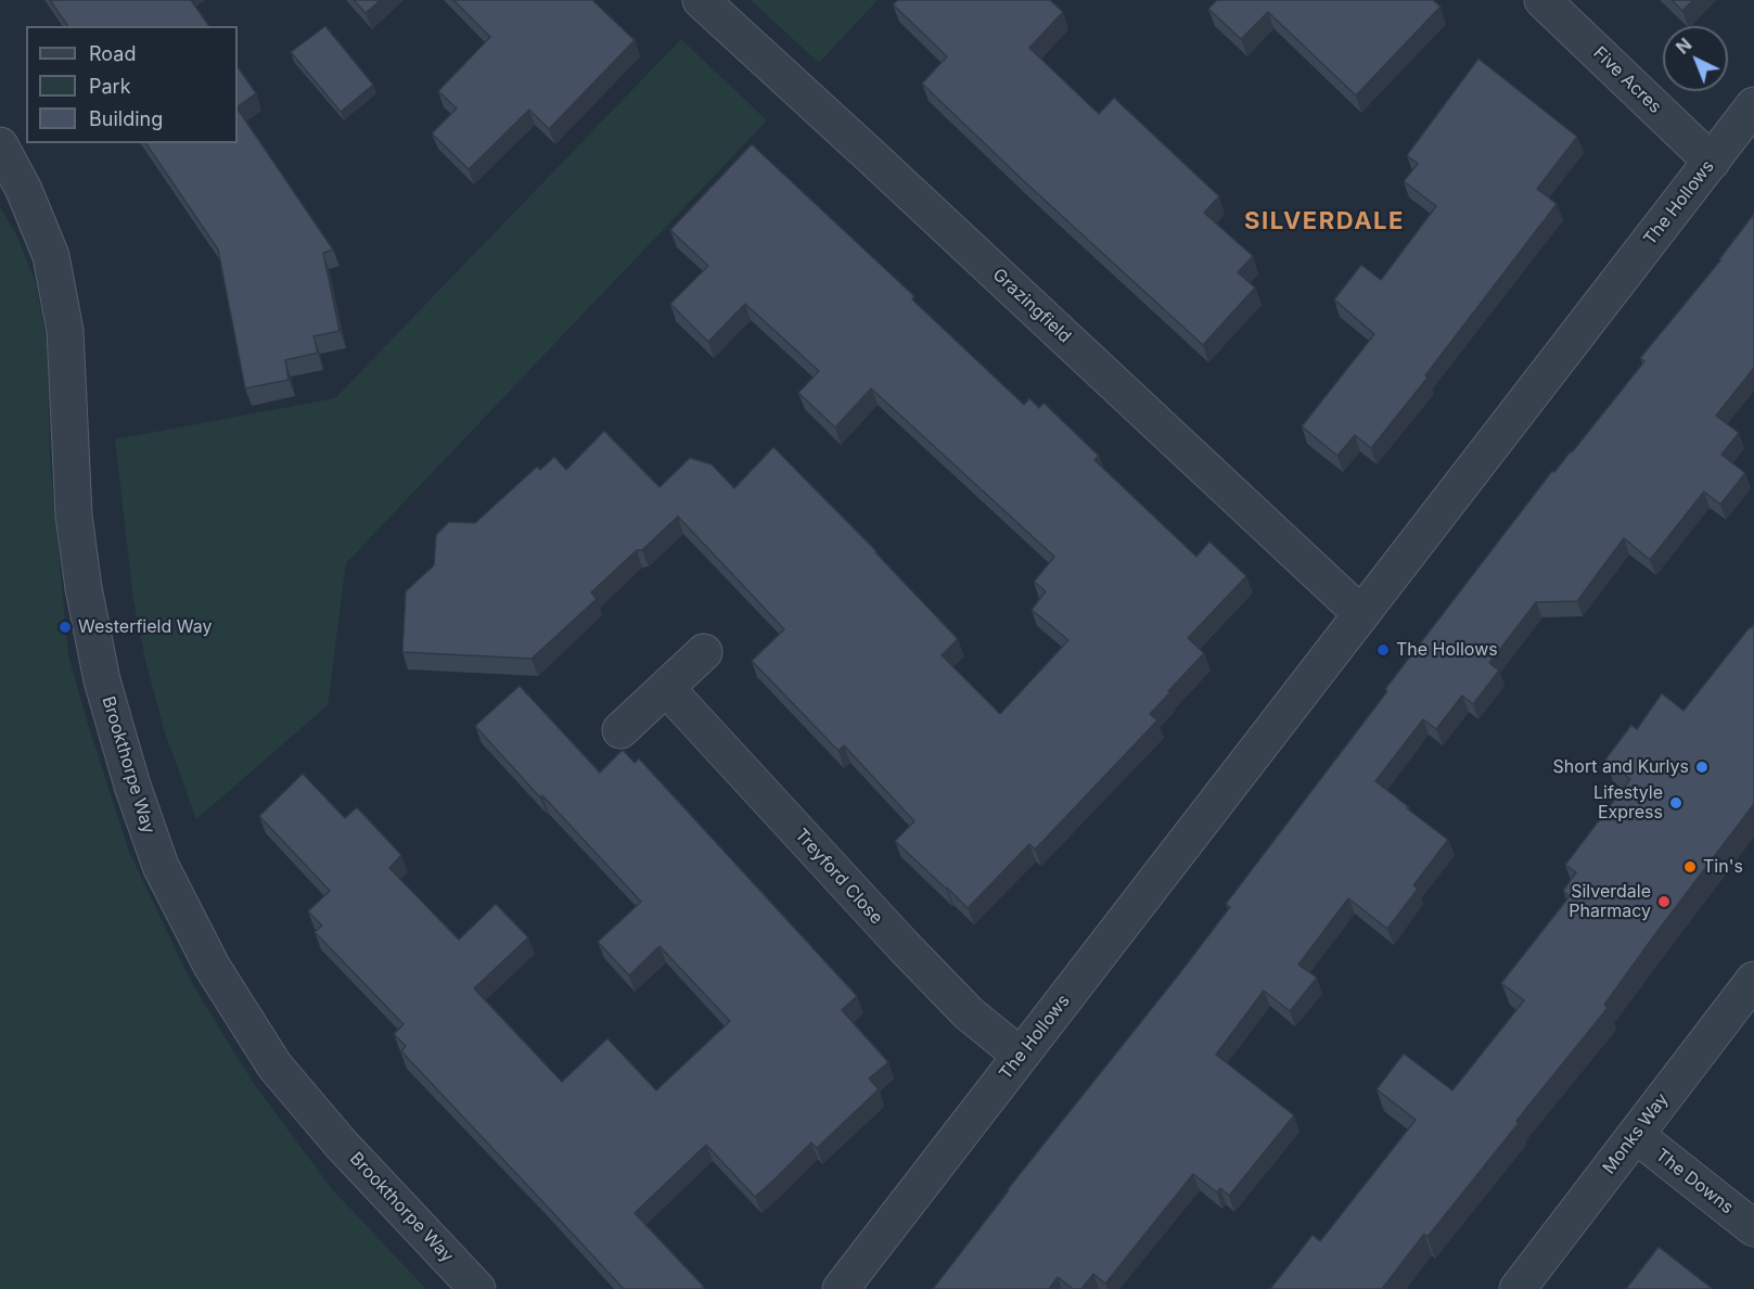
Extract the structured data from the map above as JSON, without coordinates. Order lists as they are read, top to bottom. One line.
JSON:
{"streets":{"street":["Five Acres","The Hollows","Grazingfield","Brookthorpe Way","Treyford Close","Monks Way","The Downs"]},"crossings":[["Five Acres","The Hollows"],["The Hollows","Grazingfield"],["The Hollows","Treyford Close"],["Monks Way","The Downs"]],"districts":["SILVERDALE"],"places":["Westerfield Way","The Hollows","Short and Kurlys","Lifestyle Express","Tin's","Silverdale Pharmacy"],"legend":["Road","Park","Building"],"north":"top left"}
